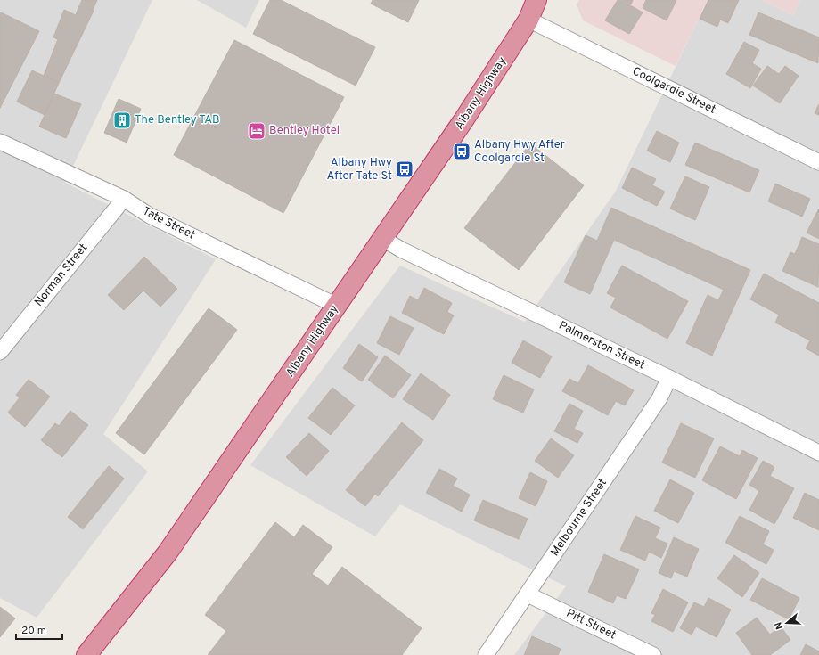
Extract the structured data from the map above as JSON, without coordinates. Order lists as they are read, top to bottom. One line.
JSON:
{"streets":{"highway":["Albany Highway"],"street":["Coolgardie Street","Tate Street","Norman Street","Palmerston Street","Melbourne Street","Pitt Street"]},"crossings":[["Coolgardie Street","Albany Highway"],["Albany Highway","Tate Street"],["Albany Highway","Palmerston Street"],["Tate Street","Norman Street"],["Palmerston Street","Melbourne Street"],["Melbourne Street","Pitt Street"]],"places":{"building":["The Bentley TAB"],"hotel":["Bentley Hotel"],"bus stop":["Albany Hwy After Coolgardie St","Albany Hwy After Tate St"]},"scale_bar":"20 m","north":"left"}
